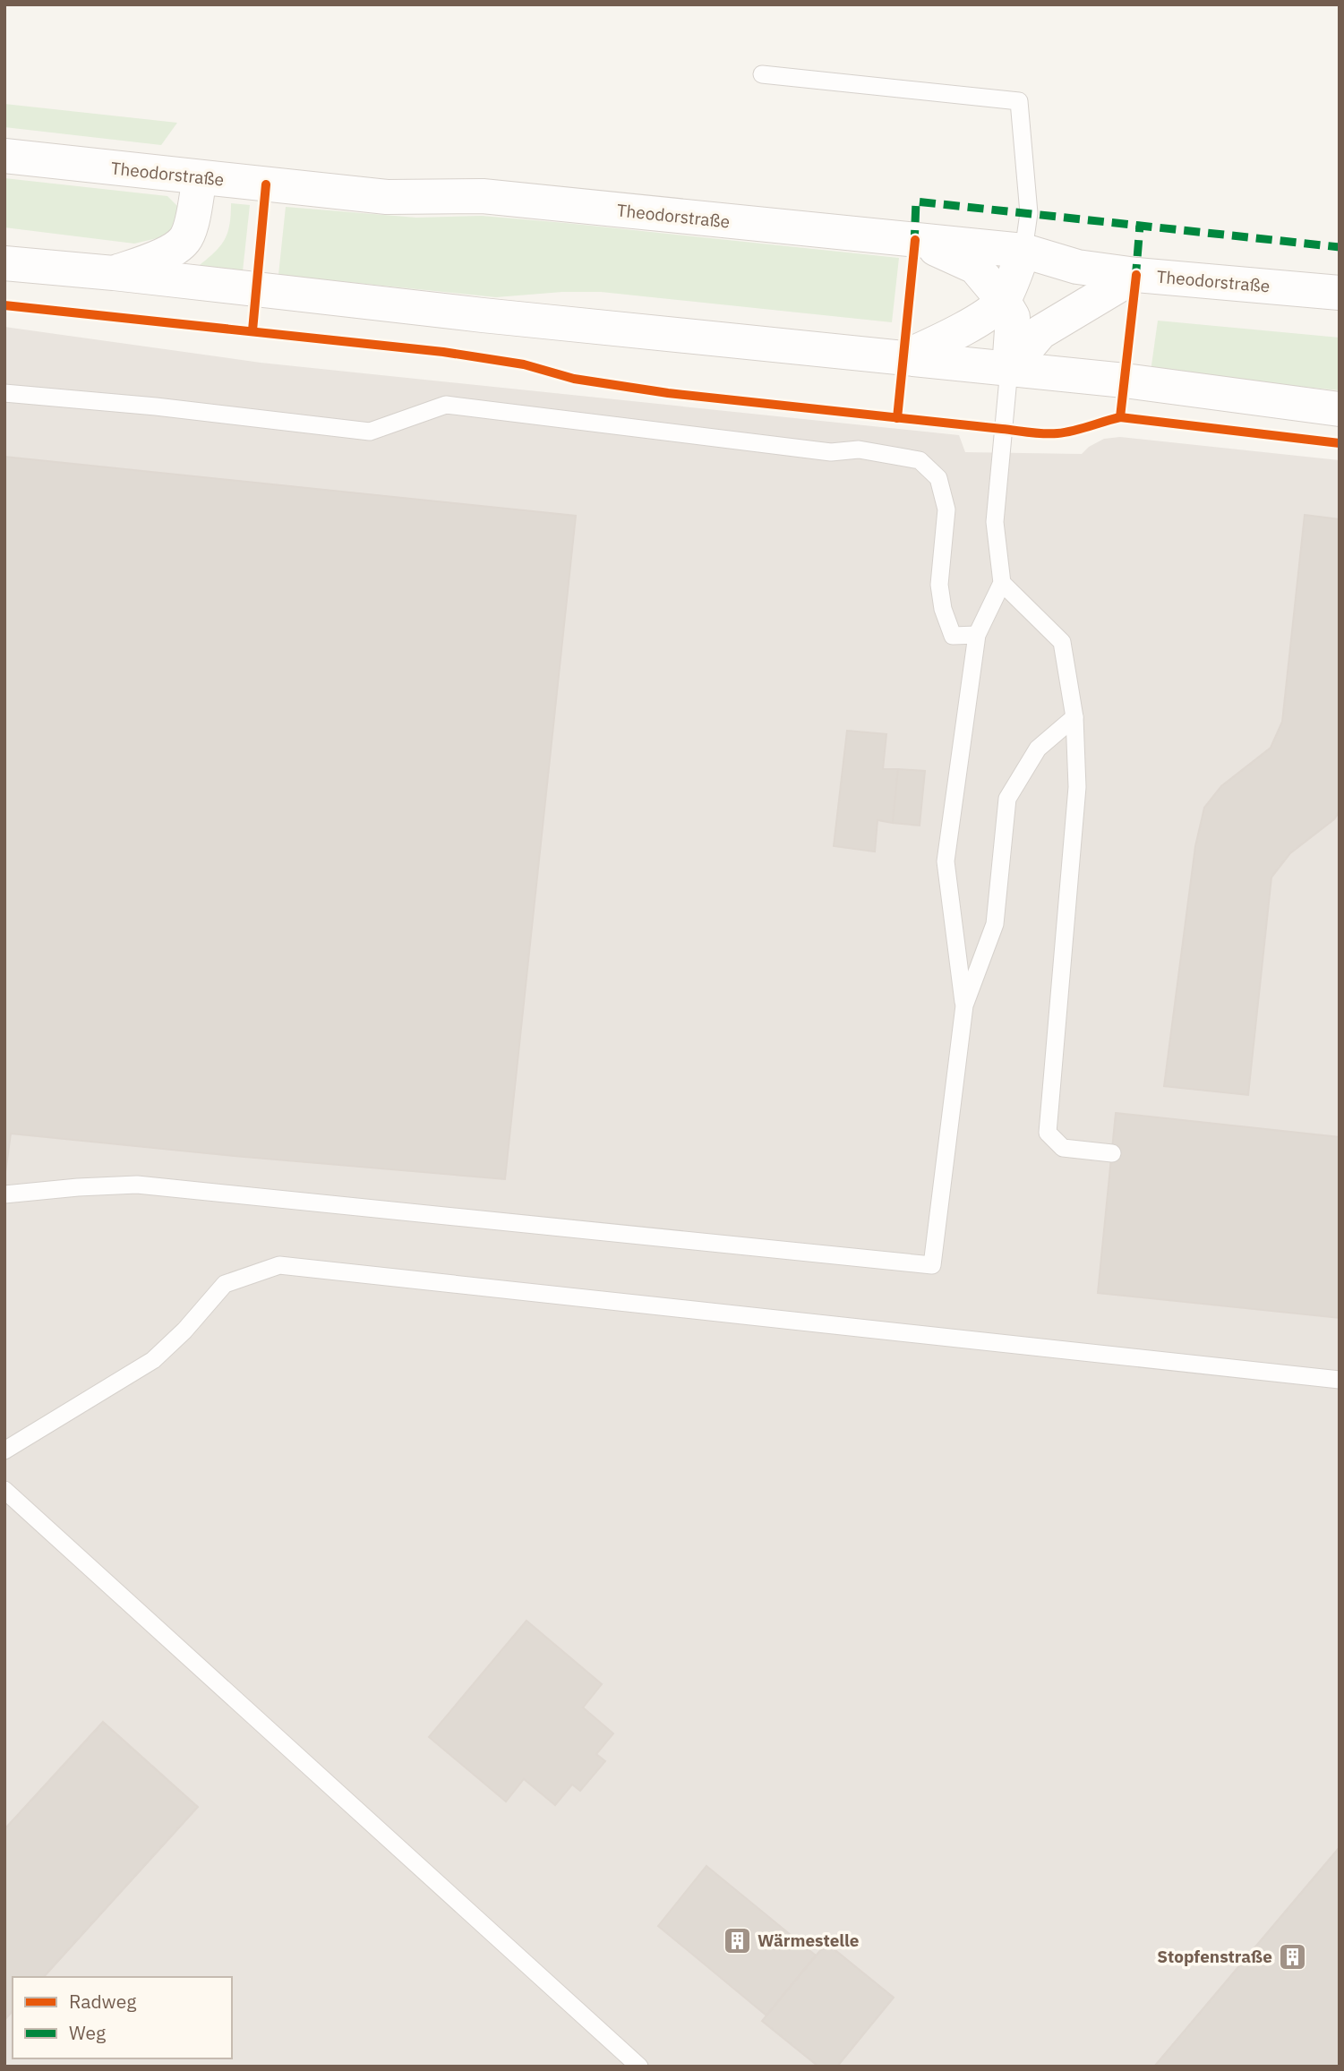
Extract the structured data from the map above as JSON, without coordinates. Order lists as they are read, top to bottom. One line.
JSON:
{"streets":{"main road":["Theodorstraße"]},"places":{"building":["Wärmestelle","Stopfenstraße"]},"legend":["Radweg","Weg"]}
